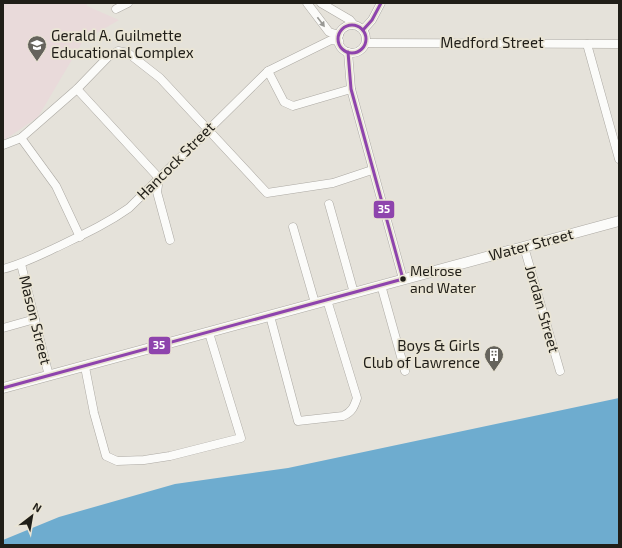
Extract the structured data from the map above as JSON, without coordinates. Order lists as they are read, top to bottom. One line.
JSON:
{"streets":{"main road":["Water Street"],"street":["Medford Street","Hancock Street","Jordan Street","Mason Street"]},"crossings":[["Medford Street","Hancock Street"],["Hancock Street","Mason Street"],["Water Street","Jordan Street"],["Water Street","Mason Street"]],"places":{"school or university":["Gerald A. Guilmette Educational Complex"],"other":["Melrose and Water"],"building":["Boys & Girls Club of Lawrence"]},"lines":["transit line 35"],"north":"top right"}
